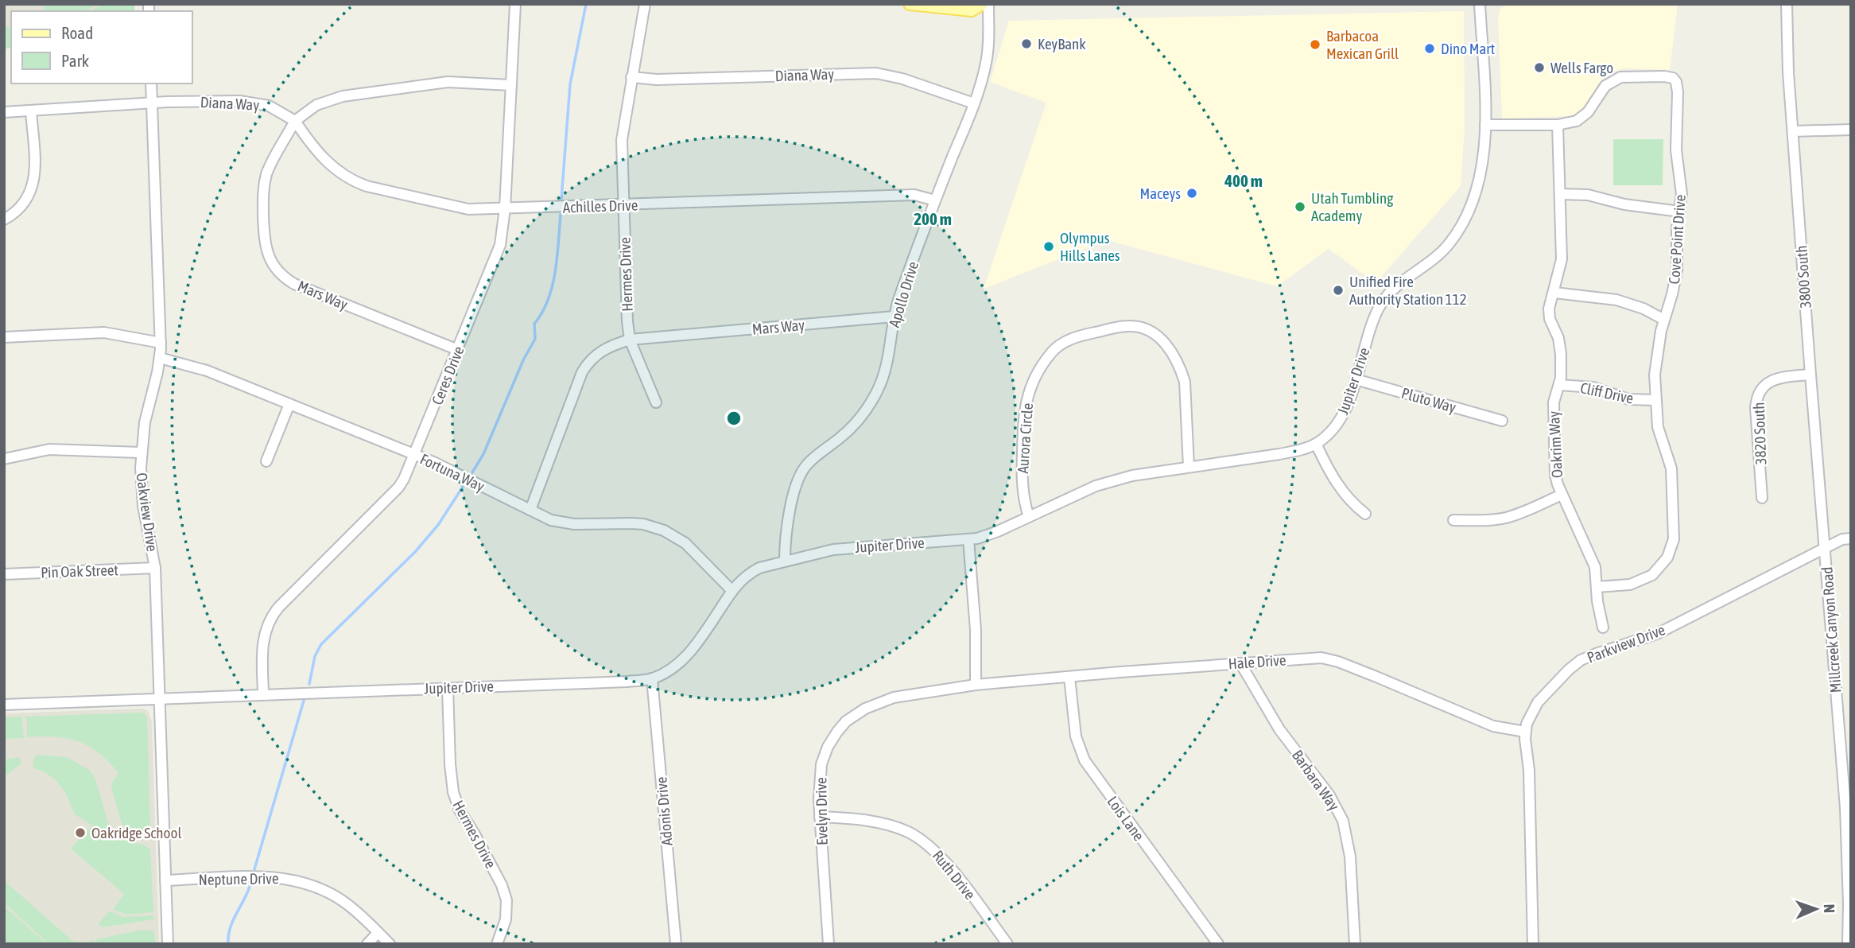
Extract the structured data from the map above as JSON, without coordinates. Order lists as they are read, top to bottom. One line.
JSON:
{"streets":{"street":["Diana Way","Achilles Drive","Cove Point Drive","Hermes Drive","3800 South","Apollo Drive","Mars Way","Ceres Drive","Jupiter Drive","Cliff Drive","Pluto Way","3820 South","Aurora Circle","Oakrim Way","Fortuna Way","Oakview Drive","Pin Oak Street","Millcreek Canyon Road","Parkview Drive","Hale Drive","Barbara Way","Adonis Drive","Evelyn Drive","Lois Lane","Ruth Drive","Neptune Drive"]},"crossings":[["Diana Way","Achilles Drive"],["Diana Way","Hermes Drive"],["Diana Way","Apollo Drive"],["Diana Way","Mars Way"],["Diana Way","Oakview Drive"],["Achilles Drive","Hermes Drive"],["Achilles Drive","Apollo Drive"],["Achilles Drive","Mars Way"],["Achilles Drive","Ceres Drive"],["Cove Point Drive","Jupiter Drive"],["Cove Point Drive","Cliff Drive"],["Cove Point Drive","Oakrim Way"],["Hermes Drive","Mars Way"],["Hermes Drive","Jupiter Drive"],["3800 South","3820 South"],["3800 South","Millcreek Canyon Road"],["3800 South","Parkview Drive"],["Apollo Drive","Mars Way"],["Apollo Drive","Jupiter Drive"],["Mars Way","Ceres Drive"],["Ceres Drive","Jupiter Drive"],["Ceres Drive","Fortuna Way"],["Jupiter Drive","Pluto Way"],["Jupiter Drive","Aurora Circle"],["Jupiter Drive","Fortuna Way"],["Jupiter Drive","Oakview Drive"],["Jupiter Drive","Adonis Drive"],["Cliff Drive","Oakrim Way"],["Fortuna Way","Oakview Drive"],["Oakview Drive","Pin Oak Street"],["Oakview Drive","Neptune Drive"],["Millcreek Canyon Road","Parkview Drive"],["Parkview Drive","Hale Drive"],["Hale Drive","Barbara Way"],["Hale Drive","Evelyn Drive"],["Hale Drive","Lois Lane"],["Evelyn Drive","Ruth Drive"]],"places":["KeyBank","Barbacoa Mexican Grill","Dino Mart","Wells Fargo","Maceys","Utah Tumbling Academy","Olympus Hills Lanes","Unified Fire Authority Station 112","Oakridge School"],"legend":["Road","Park"],"north":"right","rings":["400 m","200 m"]}
